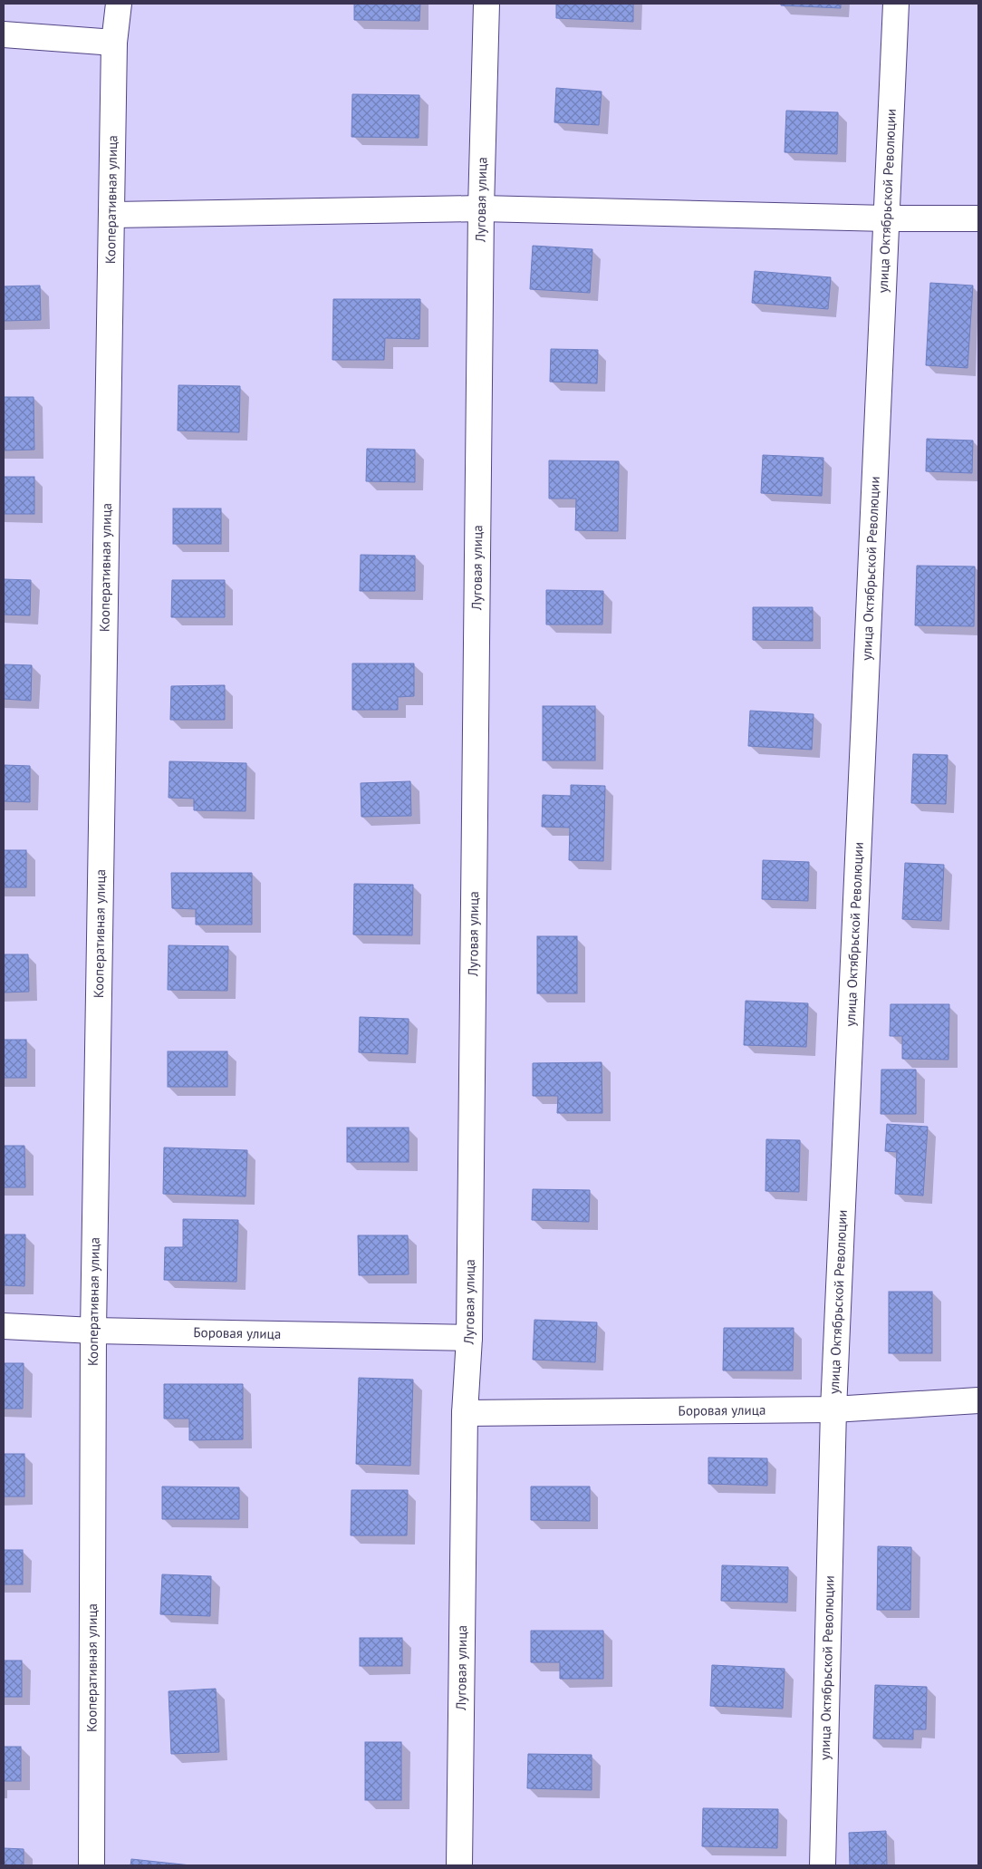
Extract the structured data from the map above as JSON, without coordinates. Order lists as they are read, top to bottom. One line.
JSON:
{"streets":{"street":["Кооперативная улица","Луговая улица","улица Октябрьской Революции","Боровая улица"]},"crossings":[["Кооперативная улица","Боровая улица"],["Луговая улица","Боровая улица"],["улица Октябрьской Революции","Боровая улица"]]}
